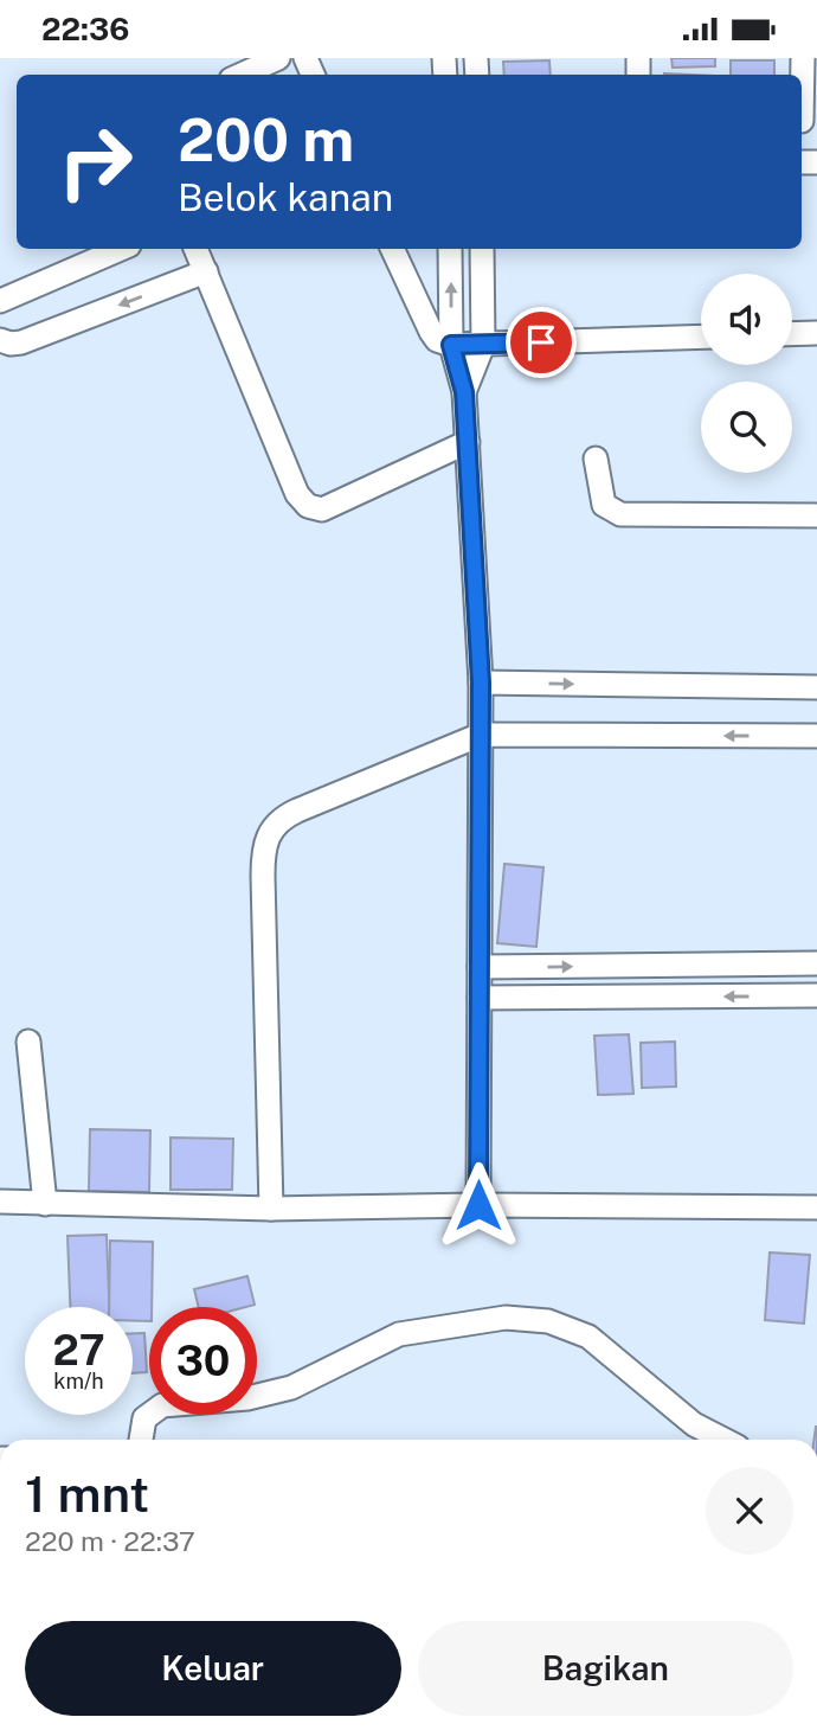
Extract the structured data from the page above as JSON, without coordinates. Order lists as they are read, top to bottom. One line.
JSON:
{"page":{"status":"22:36","turn":["200 m","Belok kanan"],"speed":"27 km/h","limit":"30","heading":["1 mnt","220 m · 22:37"],"buttons":["Keluar","Bagikan"]}}
